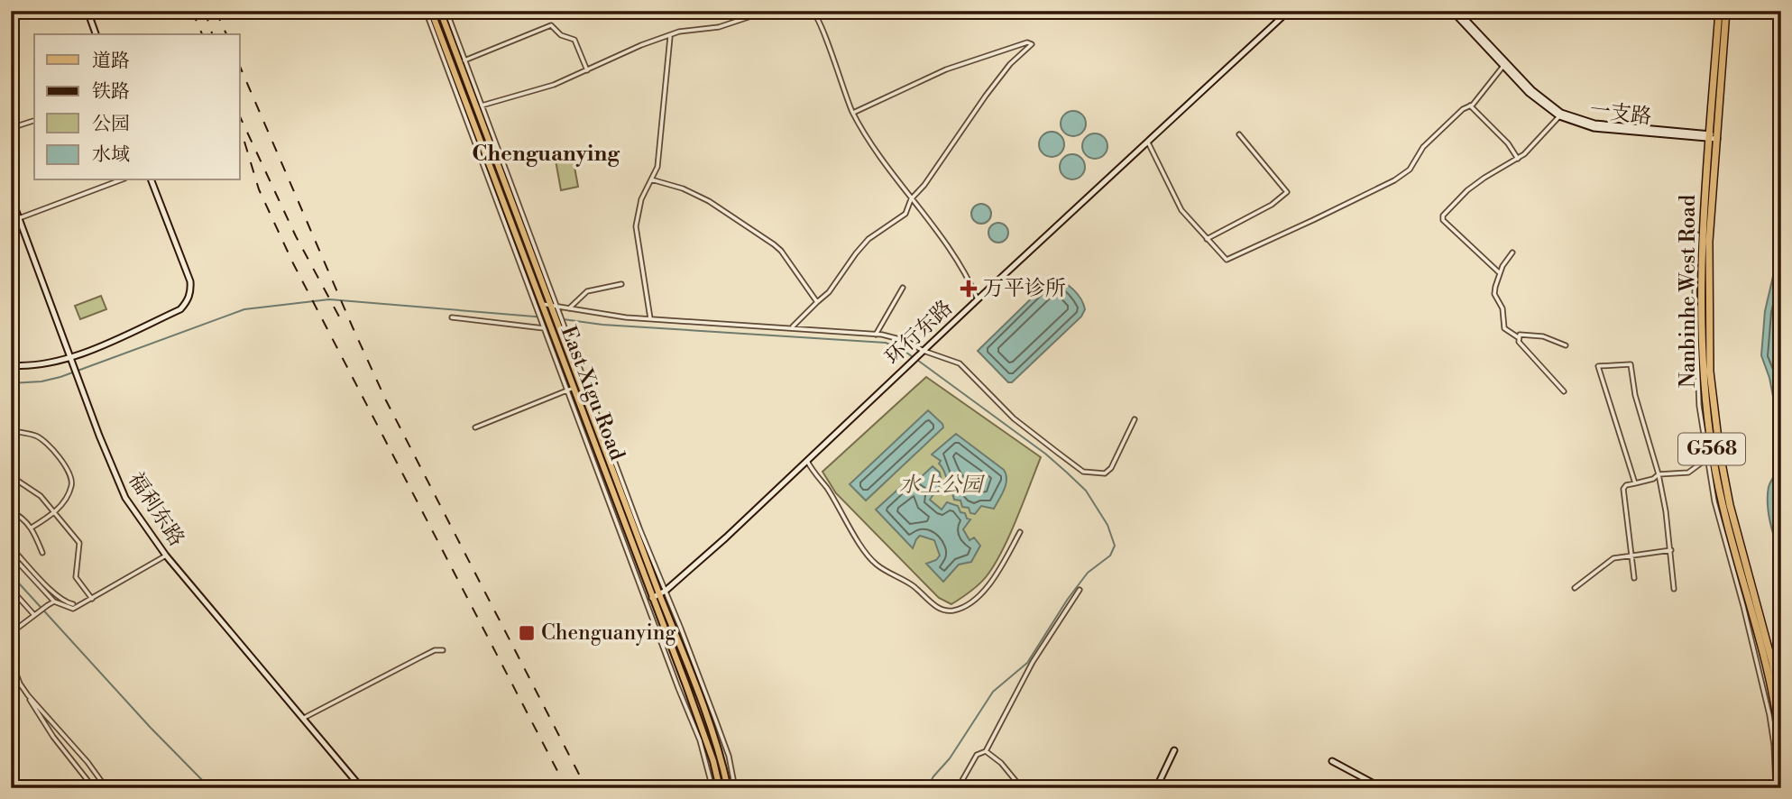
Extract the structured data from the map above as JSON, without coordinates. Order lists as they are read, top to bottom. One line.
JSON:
{"streets":{"highway":["Nanbinhe West Road","G568"],"main road":["East Xigu Road"],"street":["一支路","环行东路","福利东路"]},"crossings":[["一支路","Nanbinhe West Road"],["环行东路","East Xigu Road"]],"districts":["Chenguanying"],"parks":["水上公园"],"places":{"health":["万平诊所"],"transit":["Chenguanying"]},"legend":["道路","铁路","公园","水域"]}
